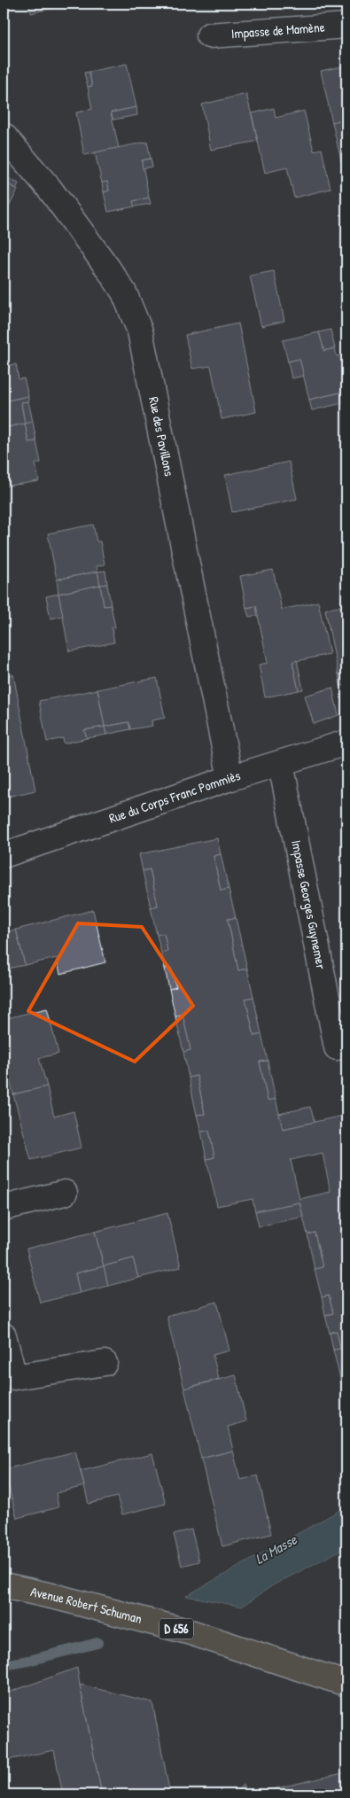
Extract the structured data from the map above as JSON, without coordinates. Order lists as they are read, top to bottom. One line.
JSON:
{"streets":{"main road":["Avenue Robert Schuman","D 656"],"street":["Impasse de Mamène","Rue des Pavillons","Rue du Corps Franc Pommiès","Impasse Georges Guynemer"]},"crossings":[["Rue des Pavillons","Rue du Corps Franc Pommiès"],["Rue du Corps Franc Pommiès","Impasse Georges Guynemer"]],"water":["La Masse"]}
